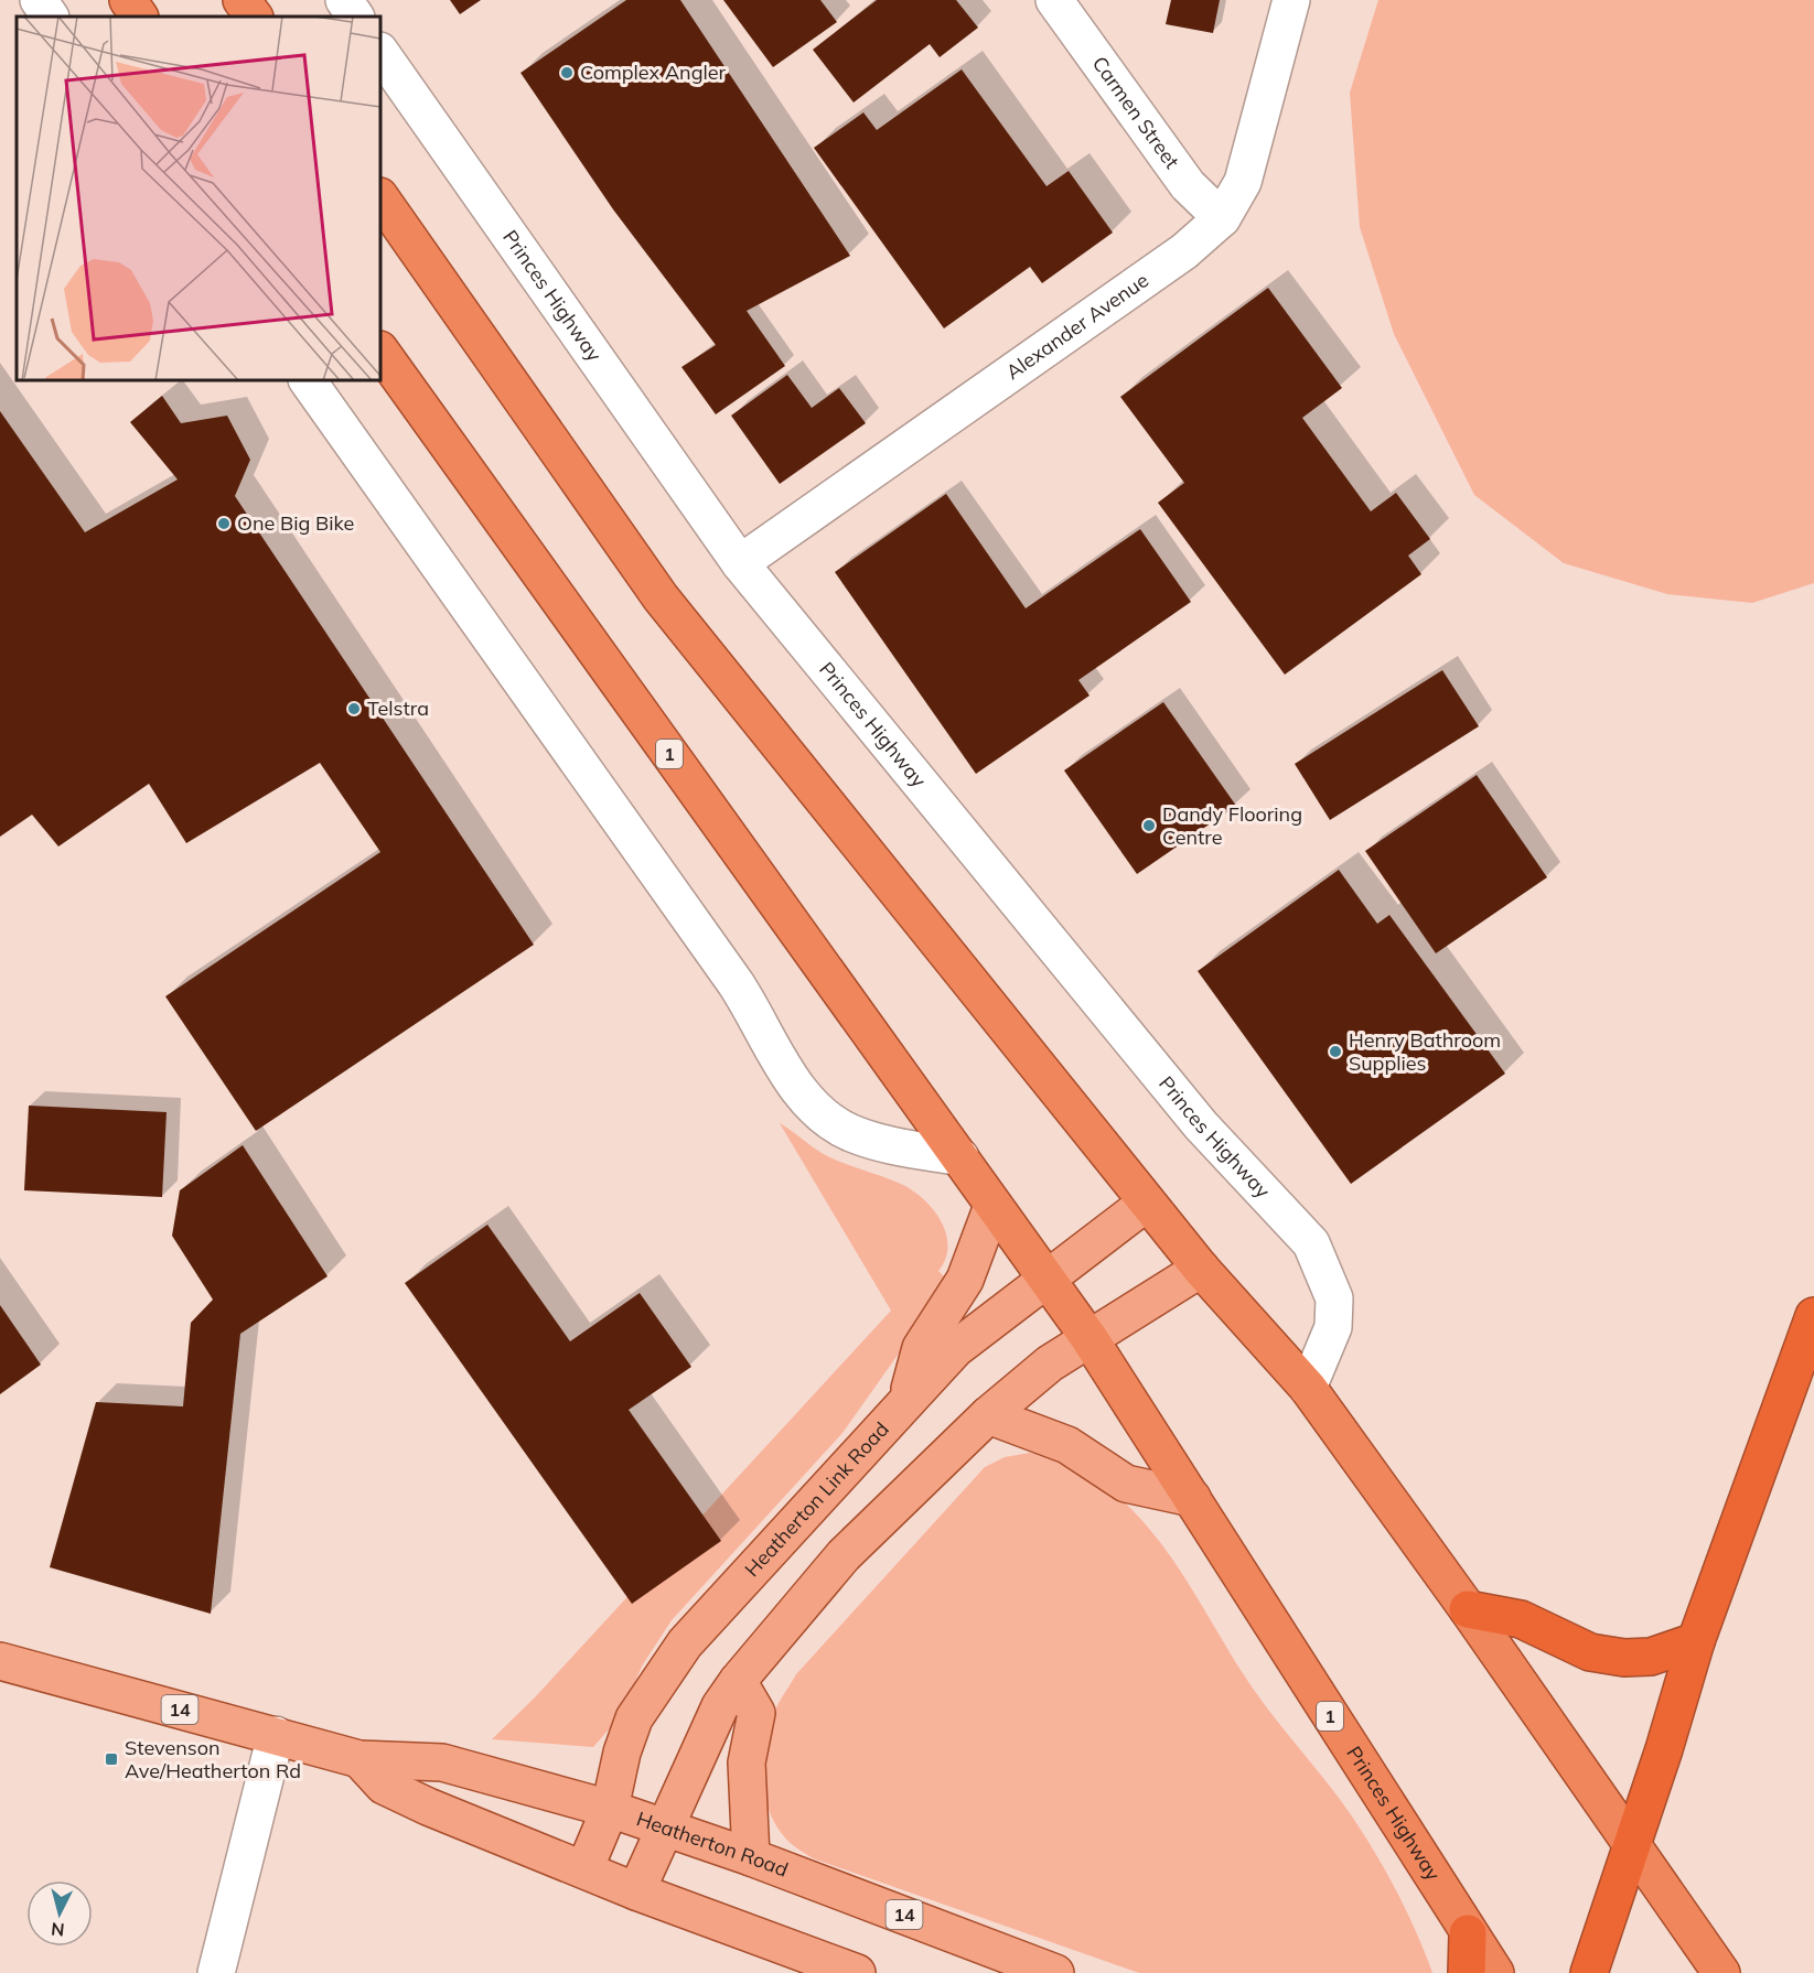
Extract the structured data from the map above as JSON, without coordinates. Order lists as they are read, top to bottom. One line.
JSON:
{"streets":{"highway":["Princes Highway","1"],"main road":["Heatherton Link Road","14","Heatherton Road"],"street":["Carmen Street","Alexander Avenue"]},"crossings":[["Carmen Street","Alexander Avenue"],["Princes Highway","Alexander Avenue"],["Princes Highway","Heatherton Link Road"],["Heatherton Link Road","Heatherton Road"]],"places":{"other":["Complex Angler","One Big Bike","Telstra","Dandy Flooring Centre","Henry Bathroom Supplies"],"transit":["Stevenson Ave/Heatherton Rd"]},"north":"bottom"}
